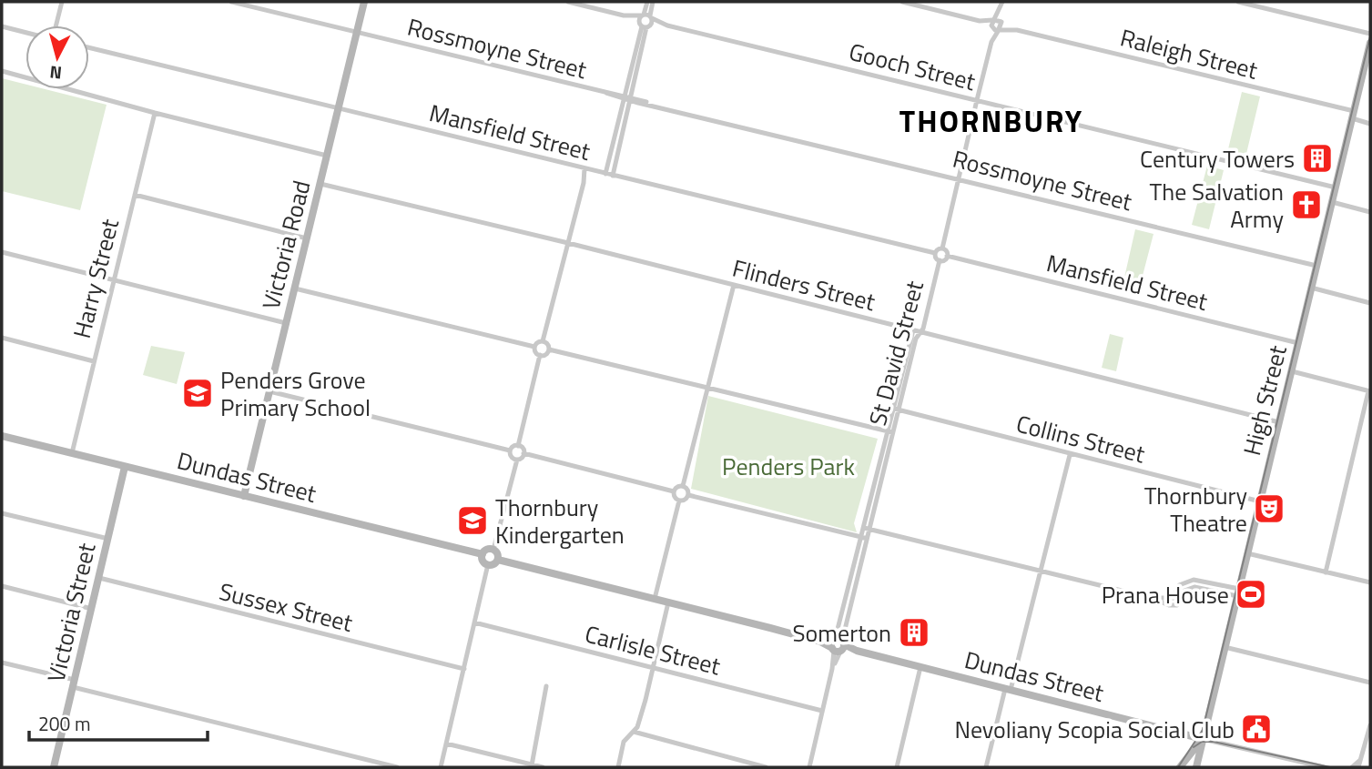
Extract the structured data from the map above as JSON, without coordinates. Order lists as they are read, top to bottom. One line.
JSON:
{"streets":{"street":["Rossmoyne Street","Raleigh Street","Gooch Street","Mansfield Street","Victoria Road","Harry Street","Flinders Street","St David Street","High Street","Collins Street","Dundas Street","Sussex Street","Victoria Street","Carlisle Street"]},"crossings":[["Rossmoyne Street","Victoria Road"],["Rossmoyne Street","High Street"],["Raleigh Street","High Street"],["Gooch Street","High Street"],["Mansfield Street","Victoria Road"],["Mansfield Street","High Street"],["Victoria Road","Flinders Street"],["Victoria Road","Dundas Street"],["Harry Street","Dundas Street"],["Flinders Street","St David Street"],["Flinders Street","High Street"],["St David Street","Collins Street"],["St David Street","Dundas Street"],["St David Street","Carlisle Street"],["High Street","Collins Street"],["High Street","Dundas Street"],["Dundas Street","Victoria Street"],["Sussex Street","Victoria Street"]],"districts":["THORNBURY"],"parks":["Penders Park"],"places":{"building":["Century Towers","Somerton"],"church":["The Salvation Army"],"school or university":["Penders Grove Primary School","Thornbury Kindergarten"],"theatre":["Thornbury Theatre"],"sports":["Prana House"],"public building":["Nevoliany Scopia Social Club"]},"scale_bar":"200 m","north":"bottom"}
